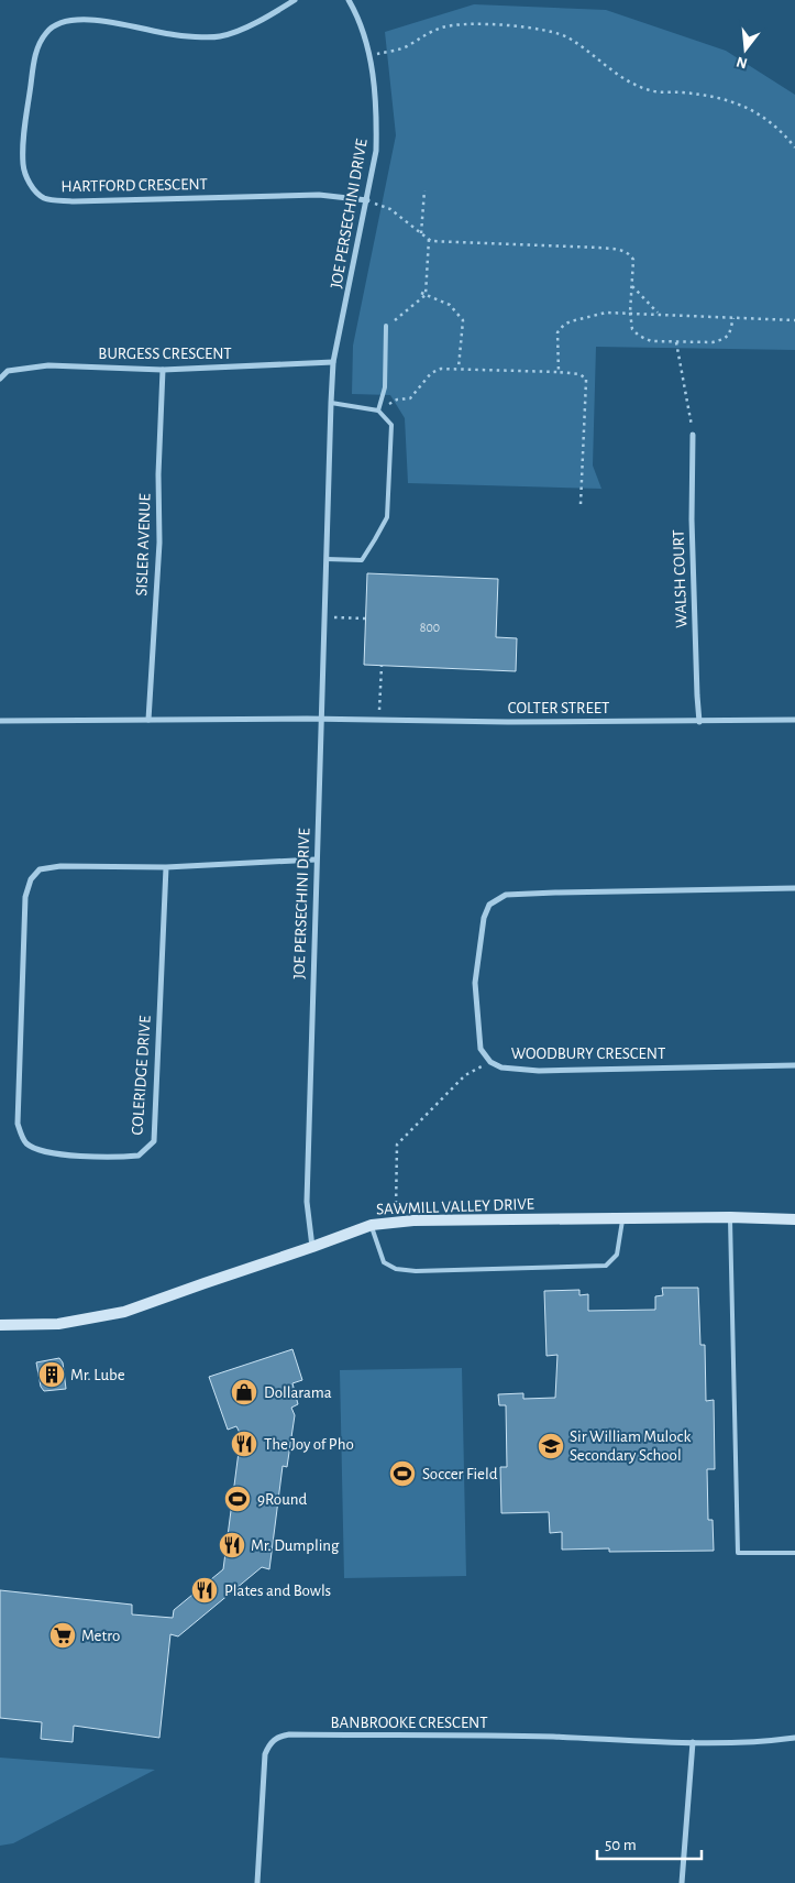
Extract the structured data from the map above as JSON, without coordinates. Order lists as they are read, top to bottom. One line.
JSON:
{"streets":{"street":["HARTFORD CRESCENT","JOE PERSECHINI DRIVE","BURGESS CRESCENT","SISLER AVENUE","WALSH COURT","COLTER STREET","WOODBURY CRESCENT","COLERIDGE DRIVE","SAWMILL VALLEY DRIVE","BANBROOKE CRESCENT"]},"crossings":[["HARTFORD CRESCENT","JOE PERSECHINI DRIVE"],["JOE PERSECHINI DRIVE","BURGESS CRESCENT"],["JOE PERSECHINI DRIVE","COLTER STREET"],["JOE PERSECHINI DRIVE","COLERIDGE DRIVE"],["JOE PERSECHINI DRIVE","SAWMILL VALLEY DRIVE"],["BURGESS CRESCENT","SISLER AVENUE"],["WALSH COURT","COLTER STREET"]],"places":{"building":["Mr. Lube"],"shop":["Dollarama"],"restaurant":["The Joy of Pho","Mr. Dumpling","Plates and Bowls"],"school or university":["Sir William Mulock Secondary School"],"sports":["Soccer Field","9Round"],"supermarket":["Metro"]},"house_numbers":["800"],"scale_bar":"50 m","north":"bottom"}
